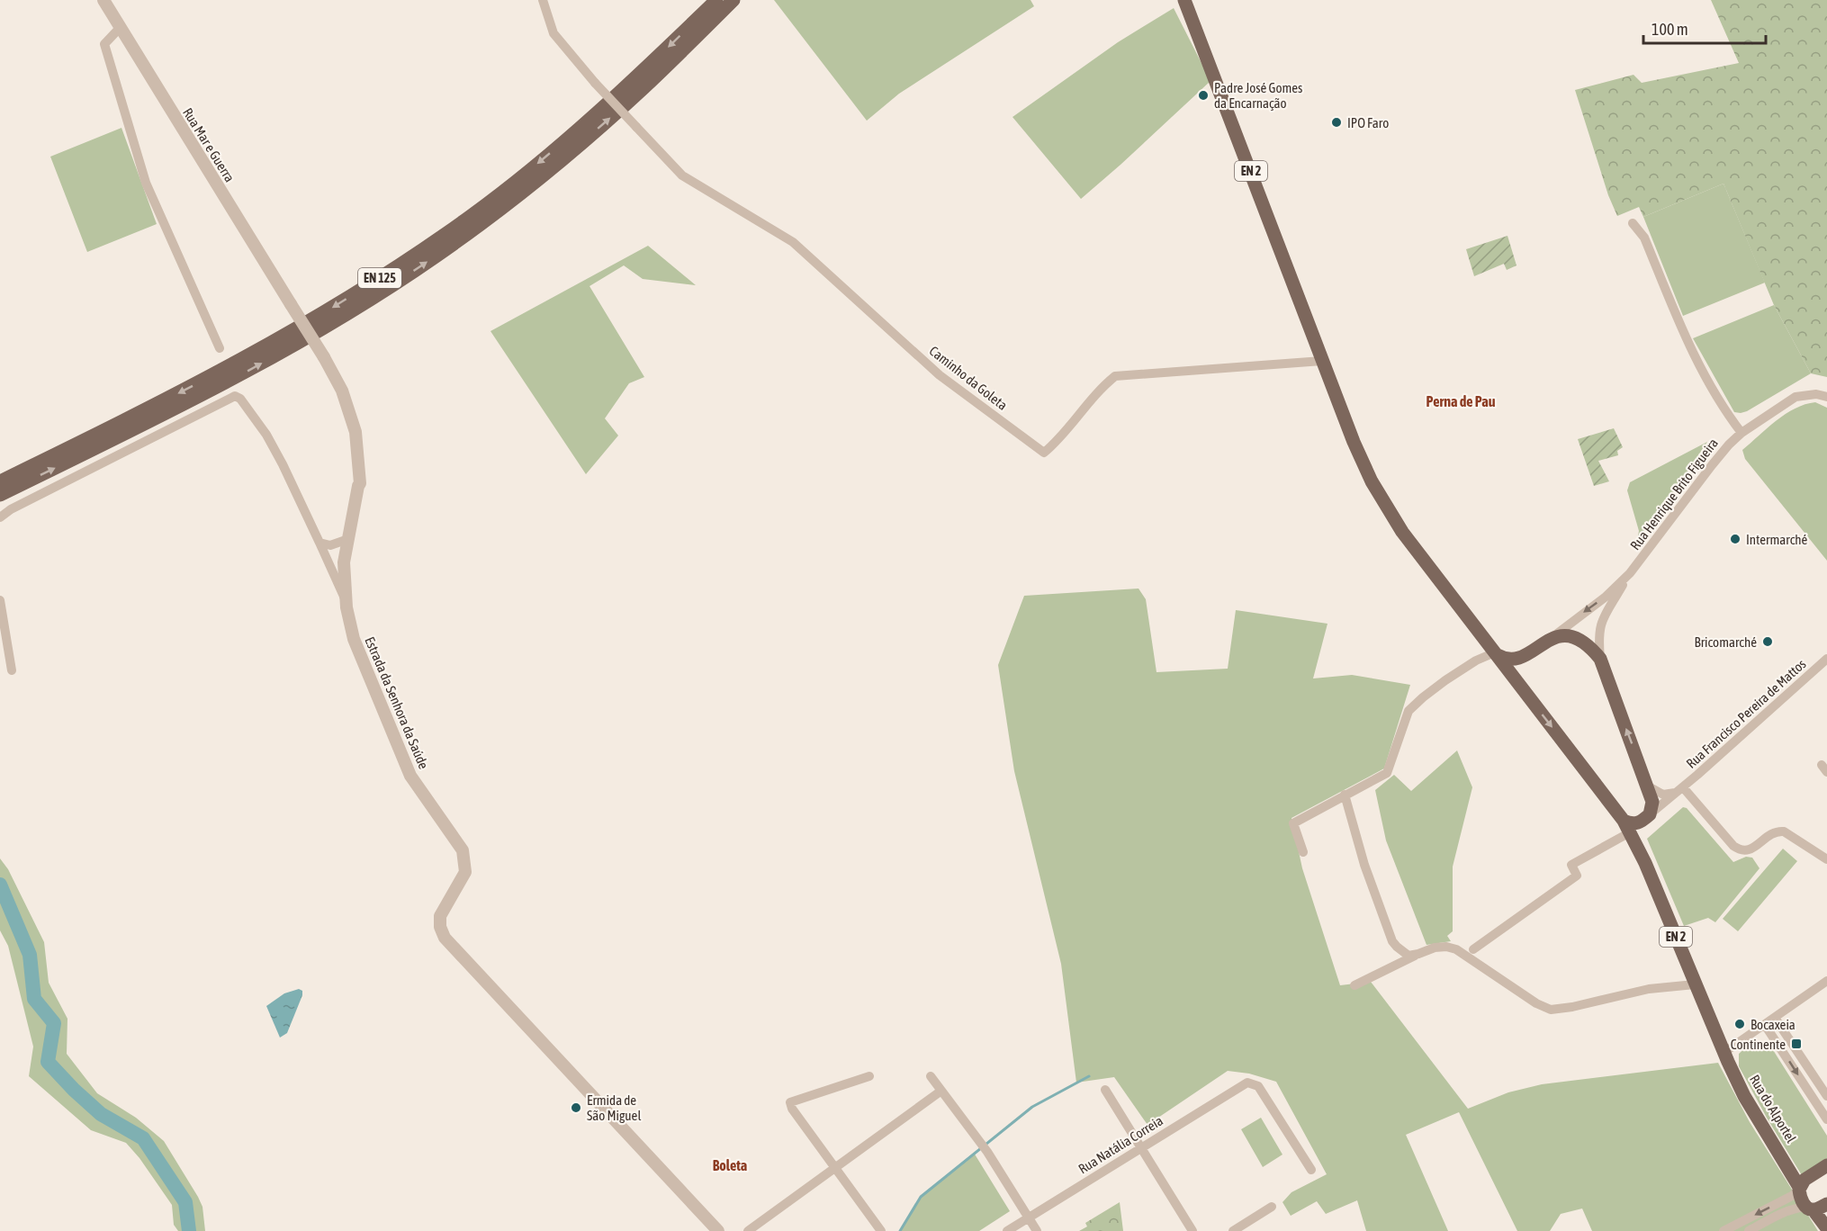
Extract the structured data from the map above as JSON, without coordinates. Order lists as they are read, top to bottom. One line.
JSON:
{"streets":{"main road":["EN 2","EN 125","Rua do Alportel"],"street":["Rua Mar e Guerra","Caminho da Goleta","Rua Henrique Brito Figueira","Estrada da Senhora da Saúde","Rua Francisco Pereira de Mattos","Rua Natália Correia"]},"crossings":[["Rua Mar e Guerra","Estrada da Senhora da Saúde"],["EN 2","Caminho da Goleta"],["EN 2","Rua do Alportel"]],"districts":["Perna de Pau","Boleta"],"places":{"other":["Padre José Gomes da Encarnação","IPO Faro","Intermarché","Bricomarché","Bocaxeia","Ermida de São Miguel"],"transit":["Continente"]},"scale_bar":"100 m"}
